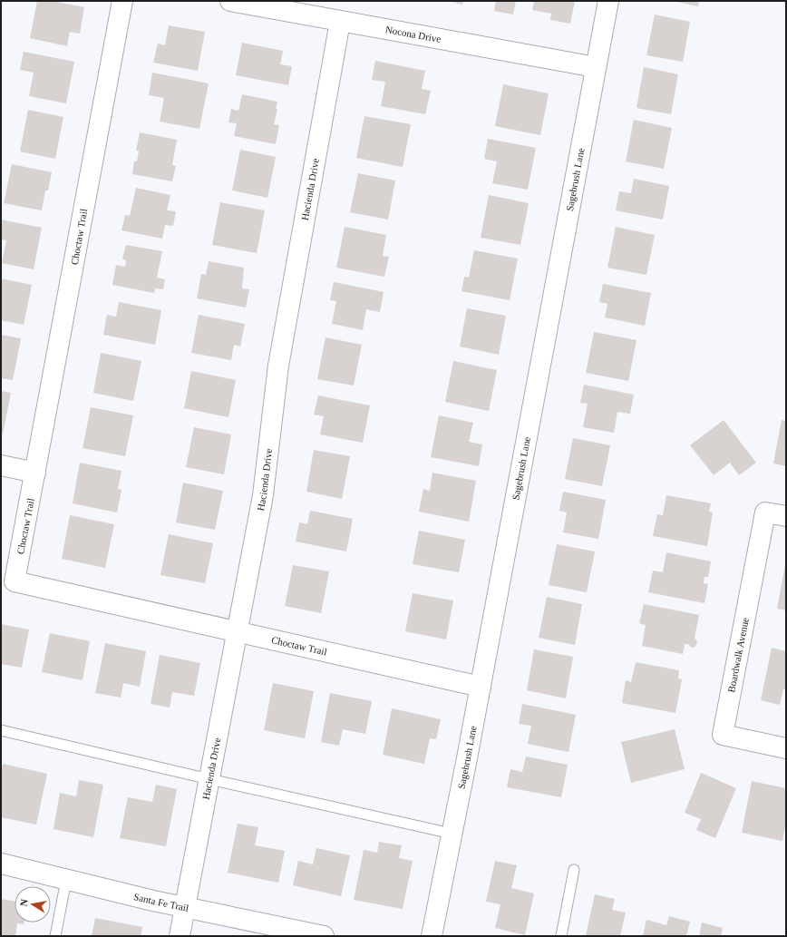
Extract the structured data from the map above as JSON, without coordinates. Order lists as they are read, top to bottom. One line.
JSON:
{"streets":{"street":["Nocona Drive","Sagebrush Lane","Hacienda Drive","Choctaw Trail","Boardwalk Avenue","Santa Fe Trail"]},"crossings":[["Nocona Drive","Sagebrush Lane"],["Nocona Drive","Hacienda Drive"],["Sagebrush Lane","Choctaw Trail"],["Hacienda Drive","Choctaw Trail"],["Hacienda Drive","Santa Fe Trail"]],"north":"left"}
